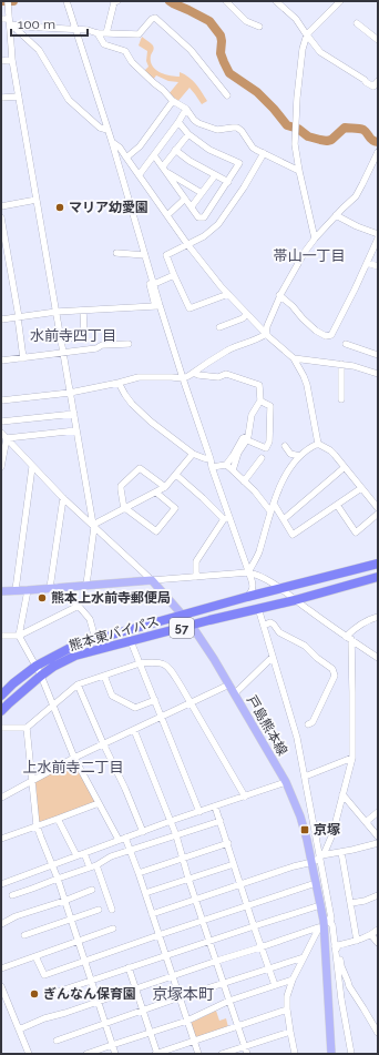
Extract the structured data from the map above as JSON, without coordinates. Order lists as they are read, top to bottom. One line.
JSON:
{"streets":{"highway":["57","熊本東バイパス"],"main road":["戸島熊本線"]},"crossings":[["熊本東バイパス","戸島熊本線"]],"districts":["帯山一丁目","水前寺四丁目","上水前寺二丁目","京塚本町"],"places":{"other":["マリア幼愛園","熊本上水前寺郵便局","ぎんなん保育園"],"transit":["京塚"]},"scale_bar":"100 m"}
